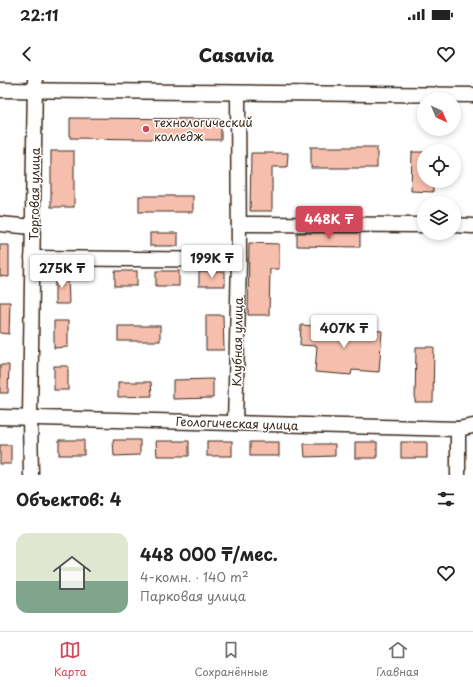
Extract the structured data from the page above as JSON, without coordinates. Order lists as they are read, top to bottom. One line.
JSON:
{"streets":{"street":["Торговая улица","Клубная улица","Геологическая улица"]},"crossings":[["Торговая улица","Геологическая улица"],["Клубная улица","Геологическая улица"]],"places":["технологический колледж"],"north":"bottom right","page":{"status":"22:11","header":"Casavia","price":["448K ₸","199K ₸","275K ₸","407K ₸"],"heading":"Объектов: 4","list":[{"name":"448 000 ₸/мес.","note":"4-комн. · 140 m² · Парковая улица"}],"tabs":["Карта","Сохранённые","Главная"]}}
